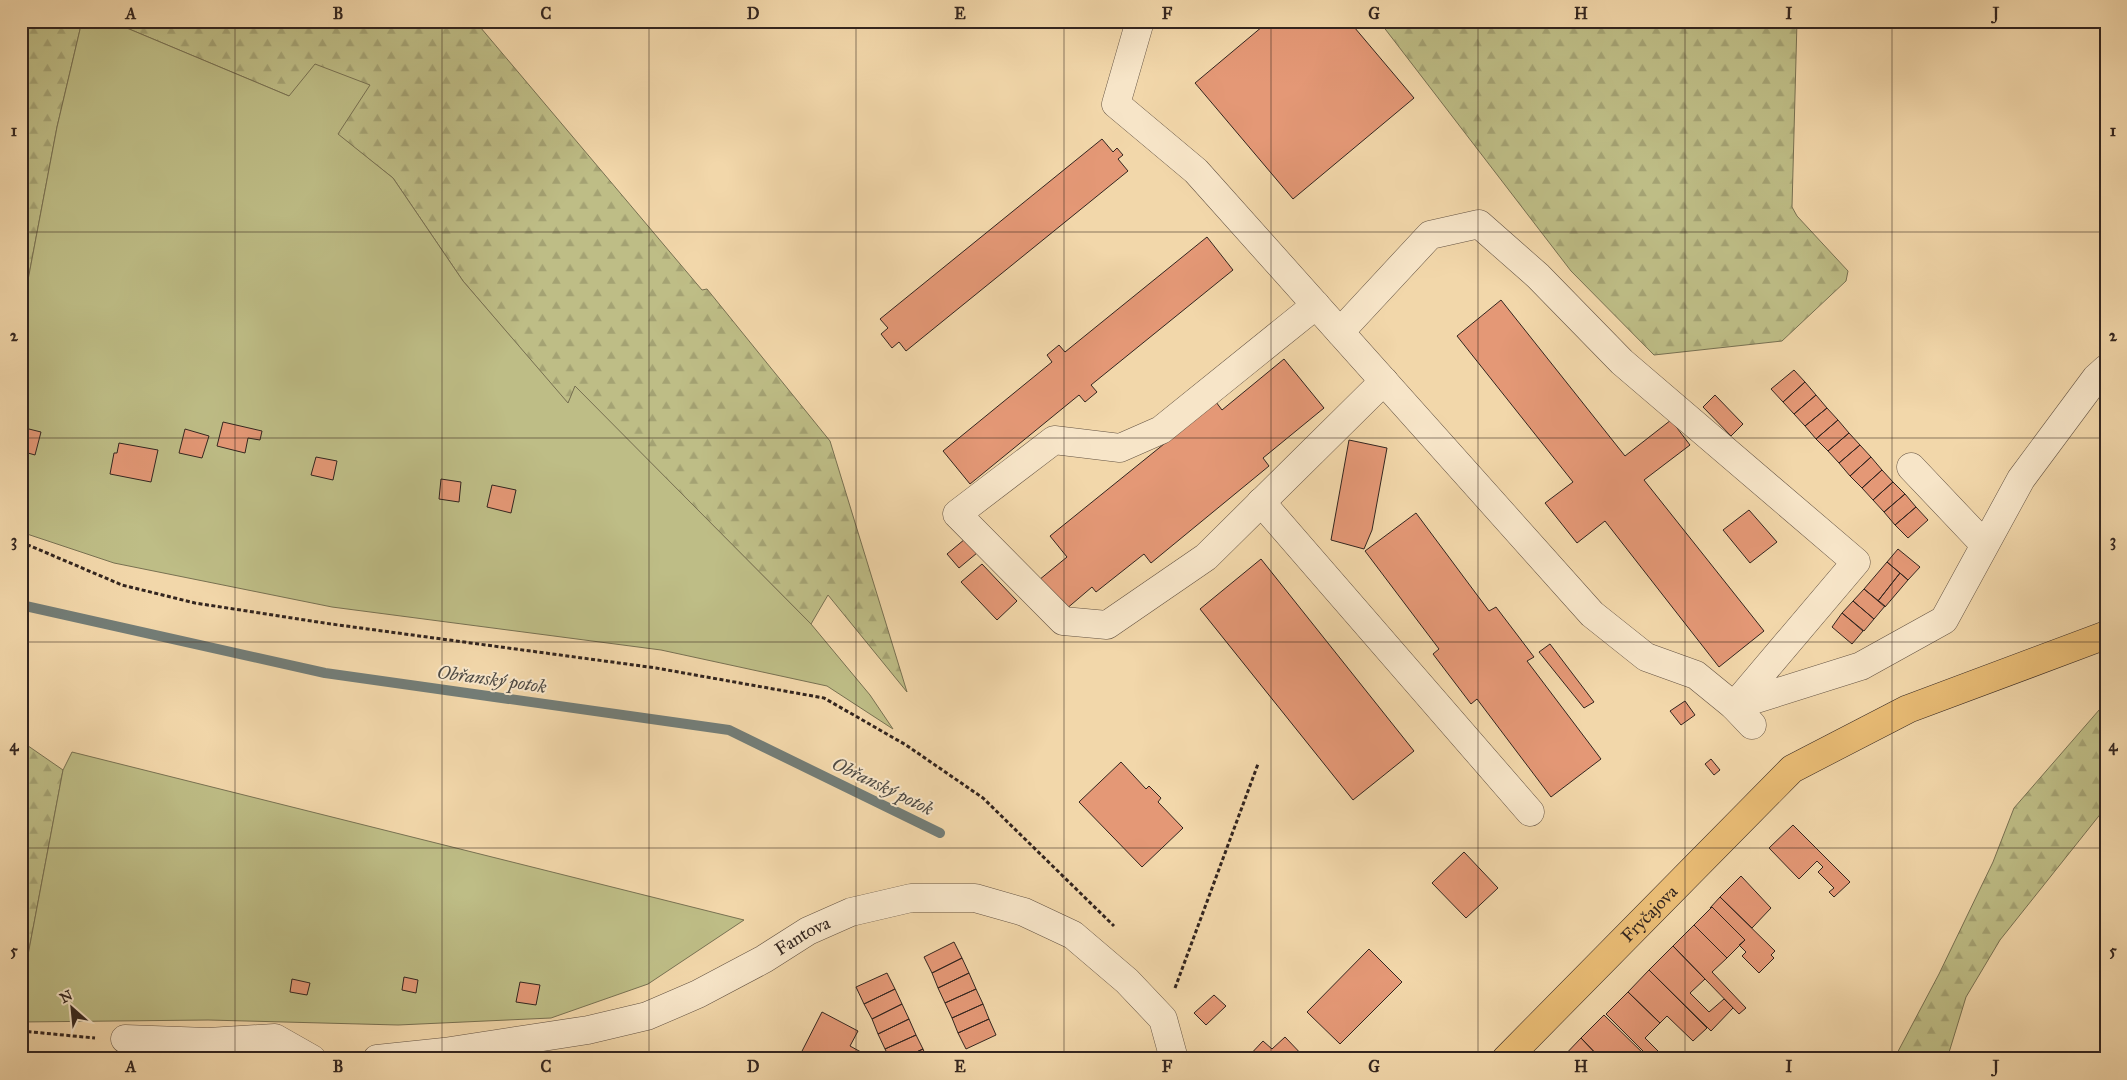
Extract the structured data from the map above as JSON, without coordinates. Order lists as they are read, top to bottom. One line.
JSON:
{"streets":{"main road":["Fryčajova"],"street":["Fantova"]},"water":["Obřanský potok"],"north":"top left","grid":{"columns":["A","B","C","D","E","F","G","H","I","J"],"rows":["1","2","3","4","5"]}}
